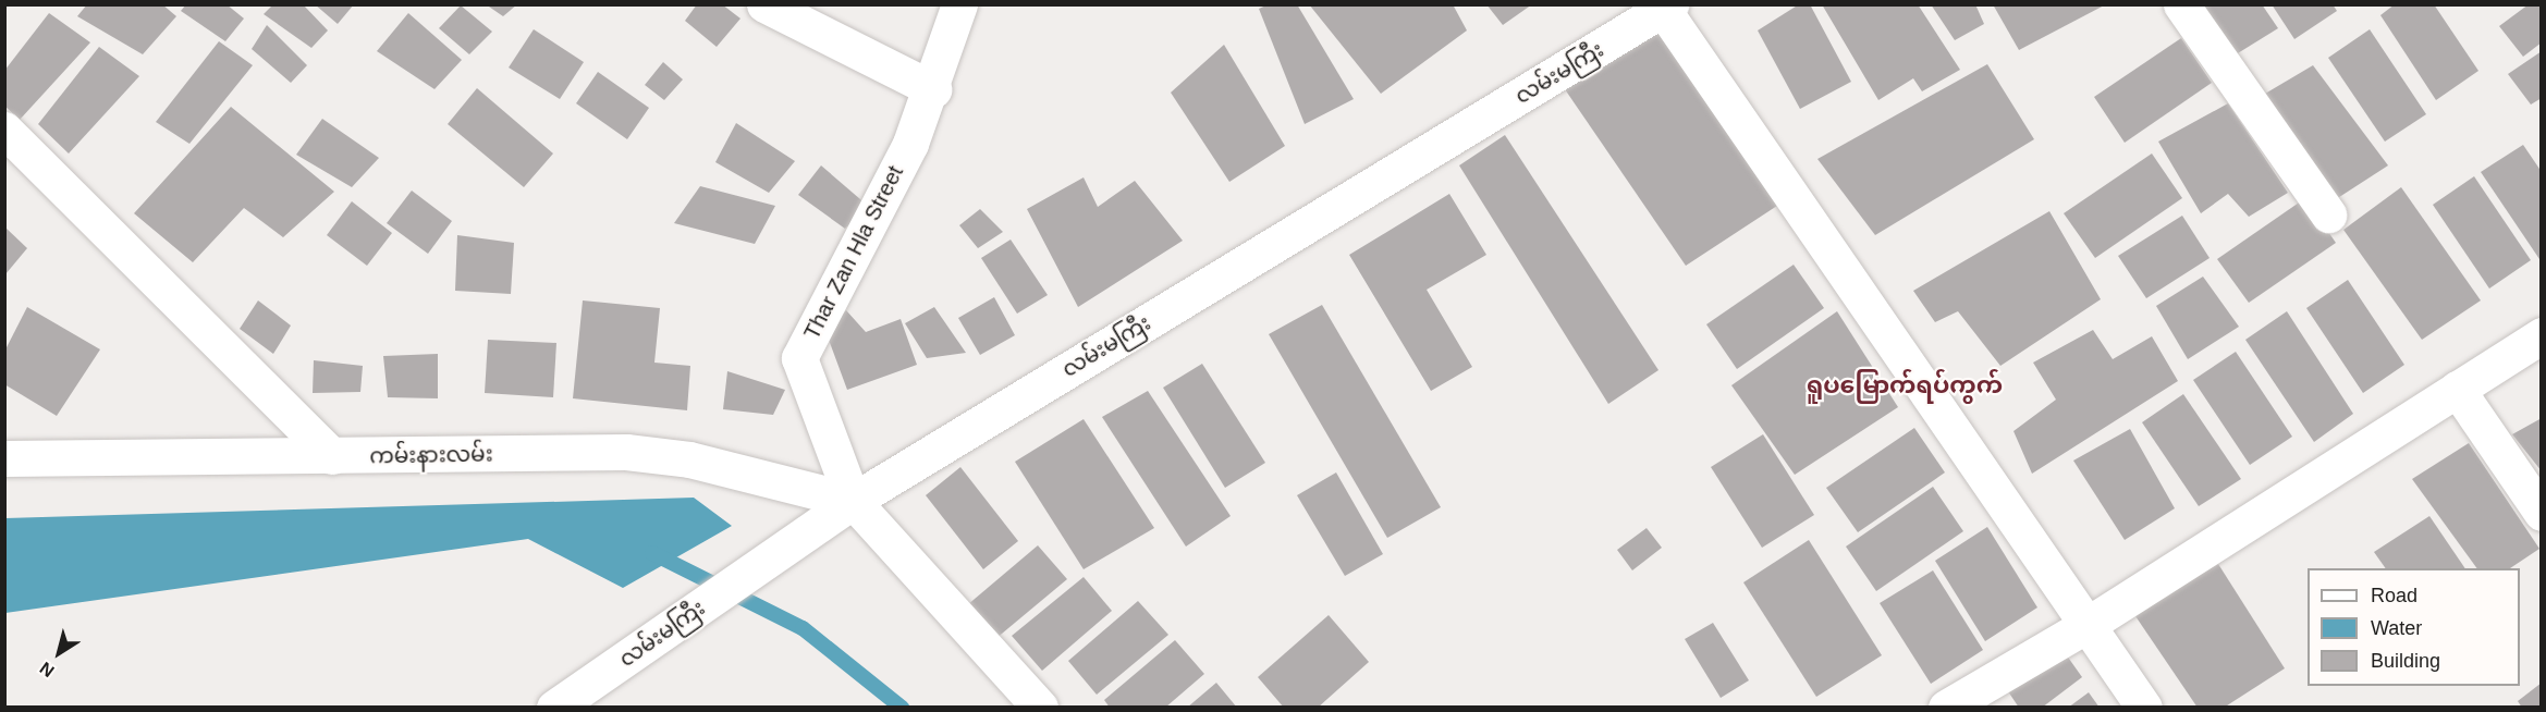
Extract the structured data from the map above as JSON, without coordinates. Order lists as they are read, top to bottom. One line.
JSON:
{"streets":{"street":["လမ်းမကြီး","Thar Zan Hla Street","ကမ်းနားလမ်း"]},"crossings":[["လမ်းမကြီး","Thar Zan Hla Street"],["လမ်းမကြီး","ကမ်းနားလမ်း"],["Thar Zan Hla Street","ကမ်းနားလမ်း"]],"districts":["ရူပမြောက်ရပ်ကွက်"],"legend":["Road","Water","Building"],"north":"bottom left"}
